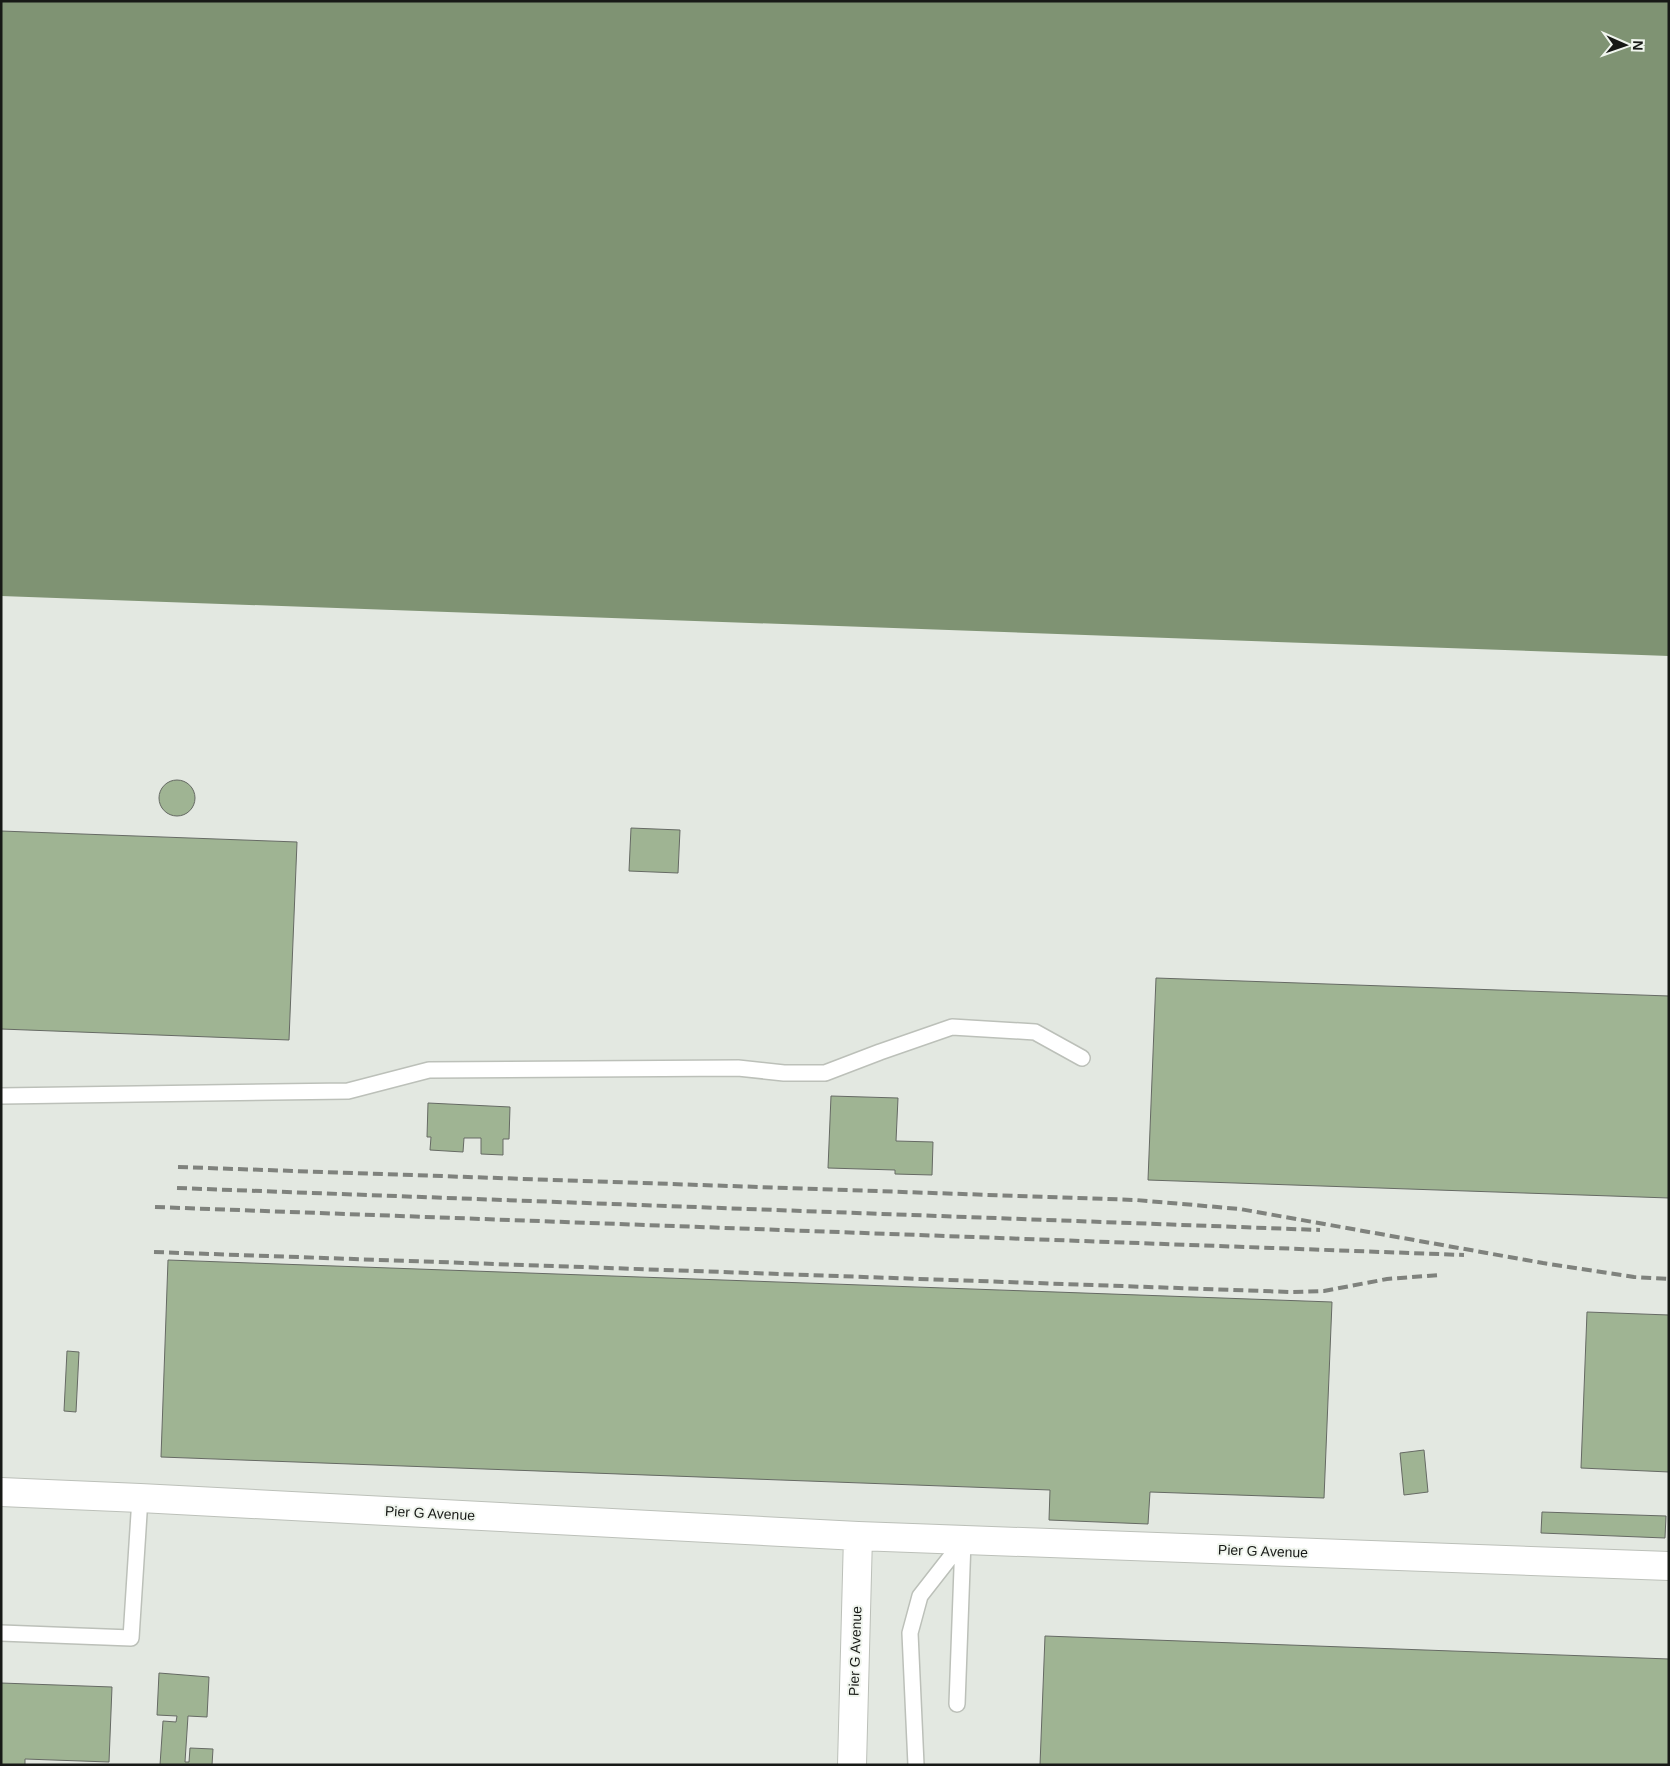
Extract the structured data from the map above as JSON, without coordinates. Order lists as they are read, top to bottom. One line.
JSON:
{"streets":{"street":["Pier G Avenue"]},"north":"right"}
